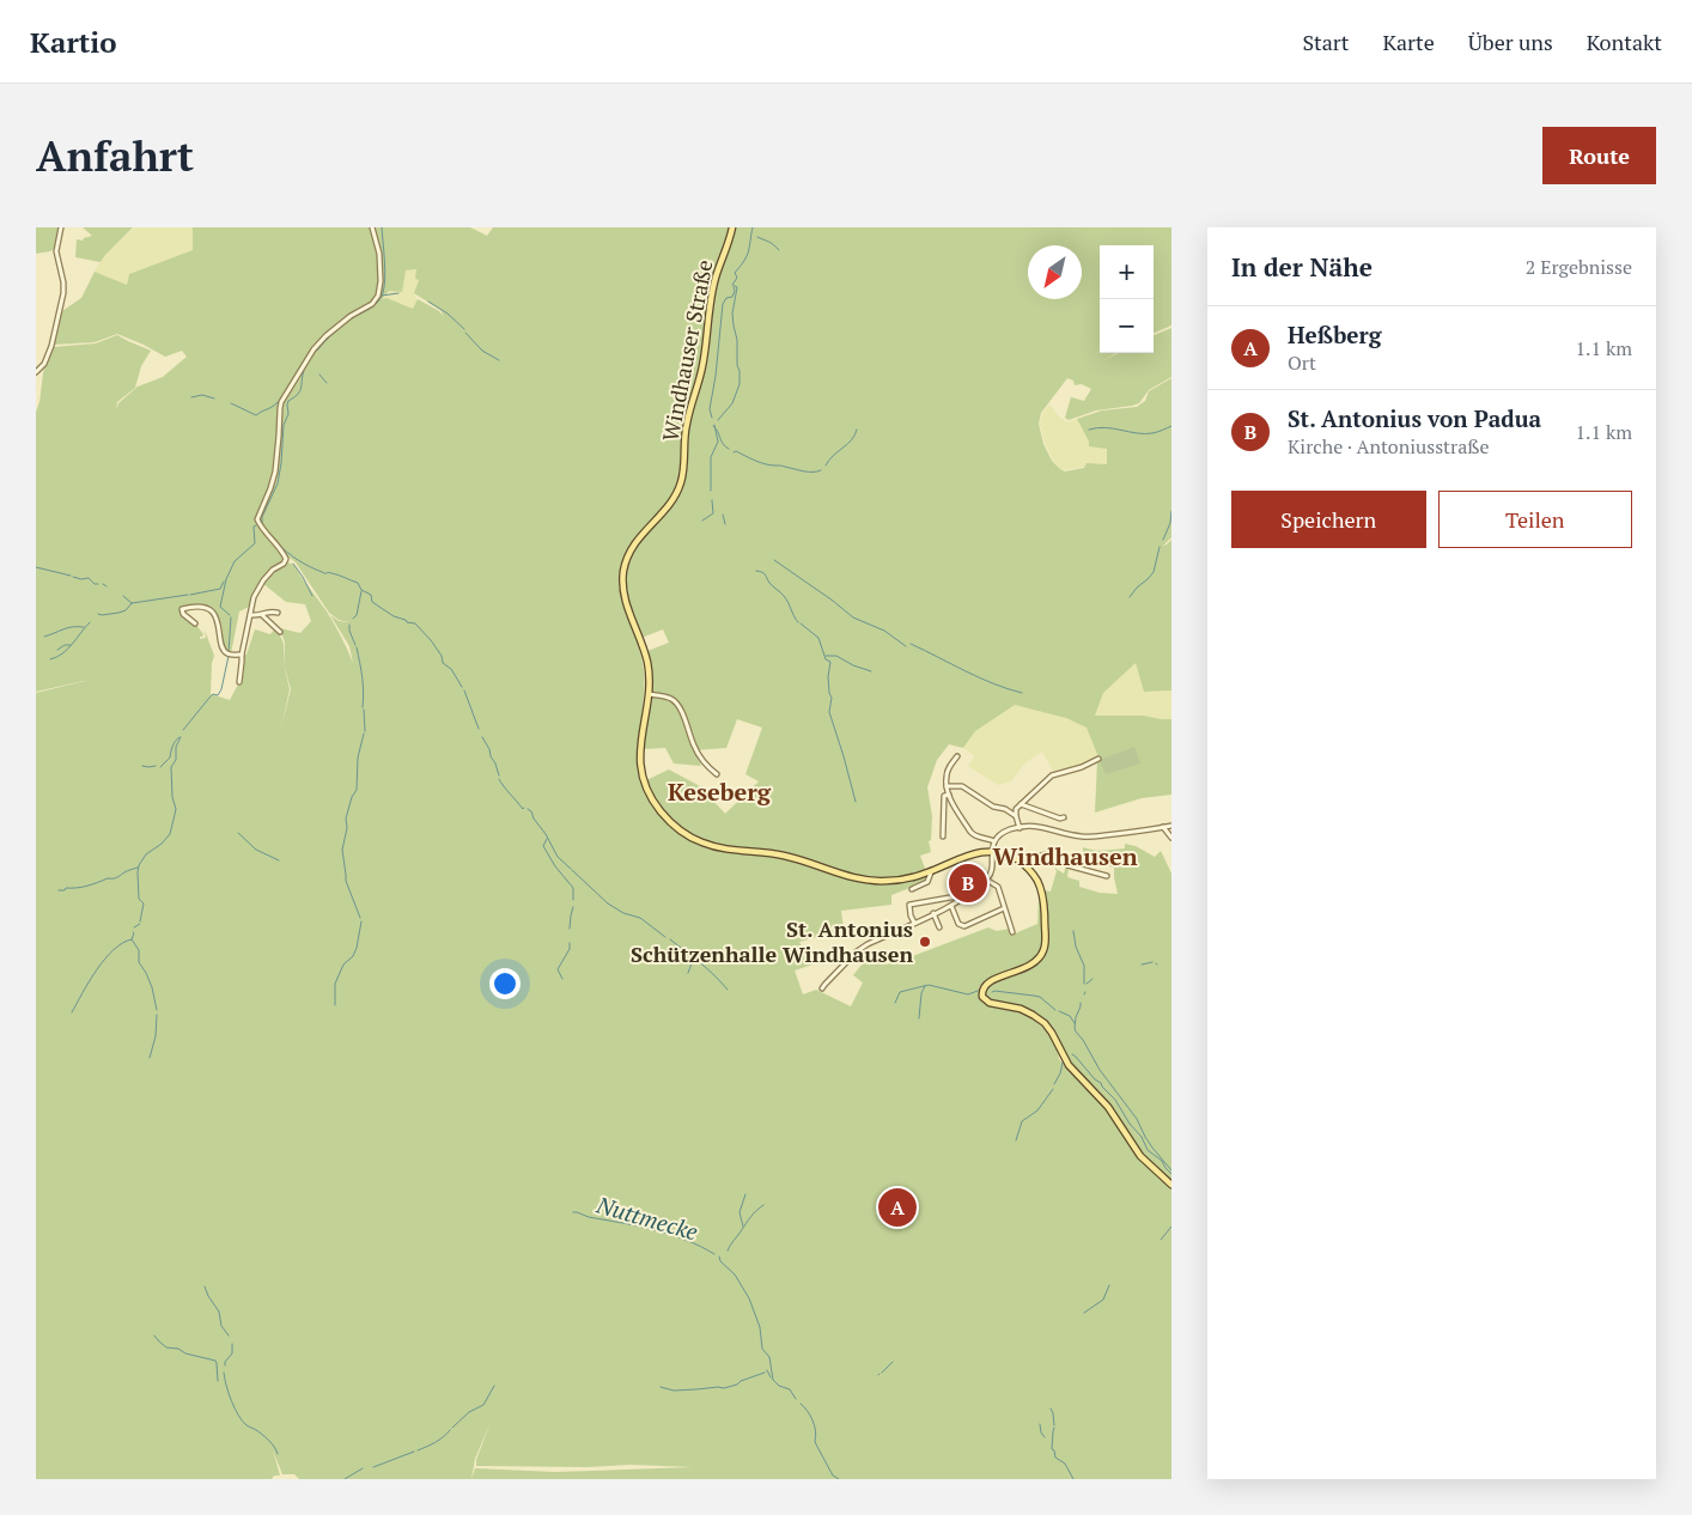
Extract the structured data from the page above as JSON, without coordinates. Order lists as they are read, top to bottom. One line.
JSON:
{"streets":{"main road":["Windhauser Straße"]},"districts":["Keseberg","Windhausen"],"water":["Nuttmecke"],"places":["St. Antonius Schützenhalle Windhausen"],"north":"bottom left","page":{"header":"Kartio","nav":["Start","Karte","Über uns","Kontakt"],"buttons":["Route",["Speichern","Teilen"]],"title":"Anfahrt","heading":["In der Nähe","2 Ergebnisse"],"map_buttons":["+","−"],"list":[{"mark":"A","name":"Heßberg","note":"Ort","value":"1.1 km"},{"mark":"B","name":"St. Antonius von Padua","note":"Kirche · Antoniusstraße","value":"1.1 km"}],"pins":["B","A"]}}
